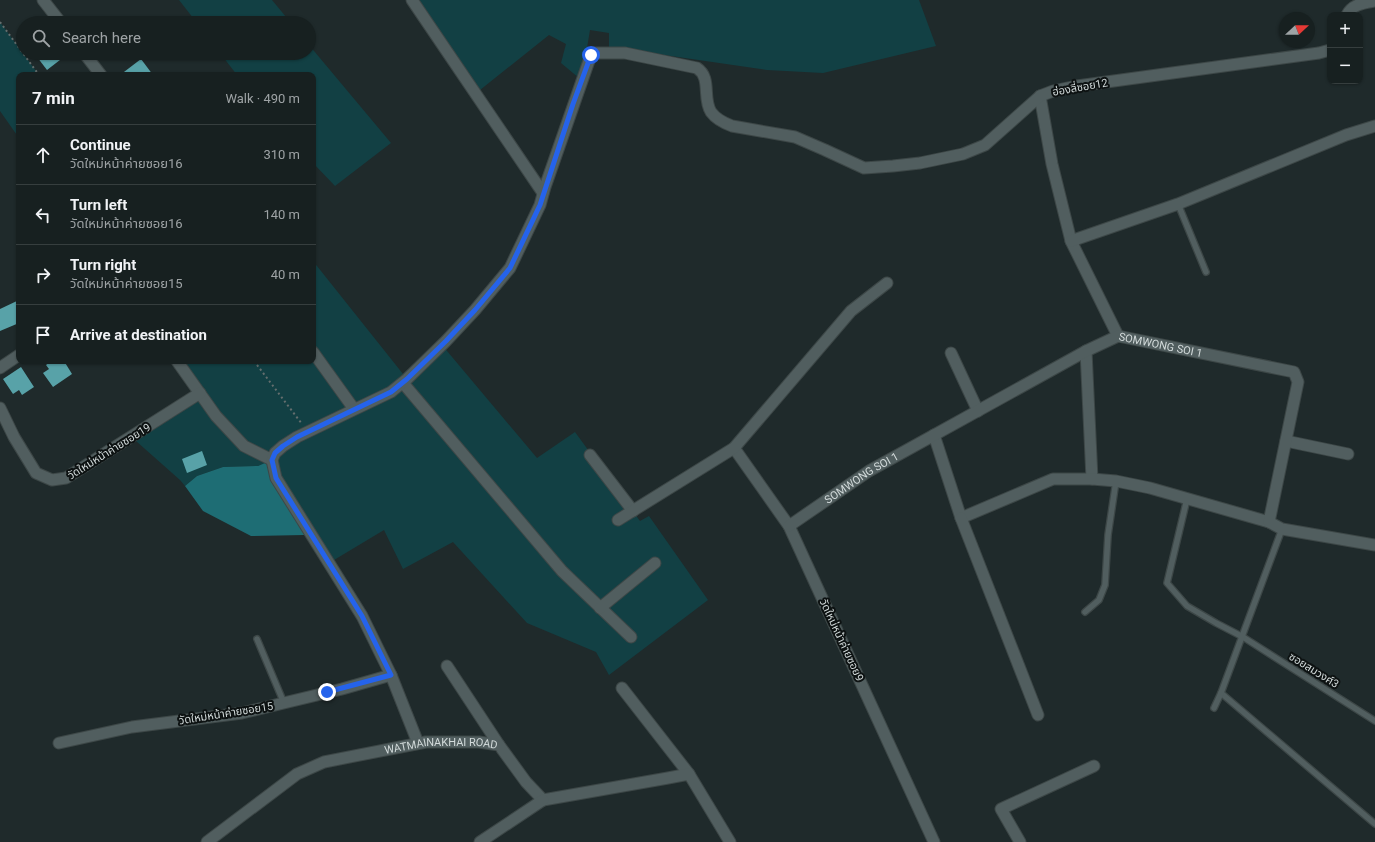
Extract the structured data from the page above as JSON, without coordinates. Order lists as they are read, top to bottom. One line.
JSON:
{"streets":{"street":["ฮ่องลี่ซอย12","SOMWONG SOI 1","วัดใหม่หน้าค่ายซอย19","วัดใหม่หน้าค่ายซอย9","วัดใหม่หน้าค่ายซอย15","WATMAINAKHAI ROAD"],"lane":["ซอยสมวงศ์3"]},"crossings":[["SOMWONG SOI 1","วัดใหม่หน้าค่ายซอย9"]],"north":"right","page":{"map_buttons":["+","−"],"search":"Search here","heading":["7 min","Walk · 490 m"],"list":[["Continue","วัดใหม่หน้าค่ายซอย16","310 m"],["Turn left","วัดใหม่หน้าค่ายซอย16","140 m"],["Turn right","วัดใหม่หน้าค่ายซอย15","40 m"],"Arrive at destination"]}}
